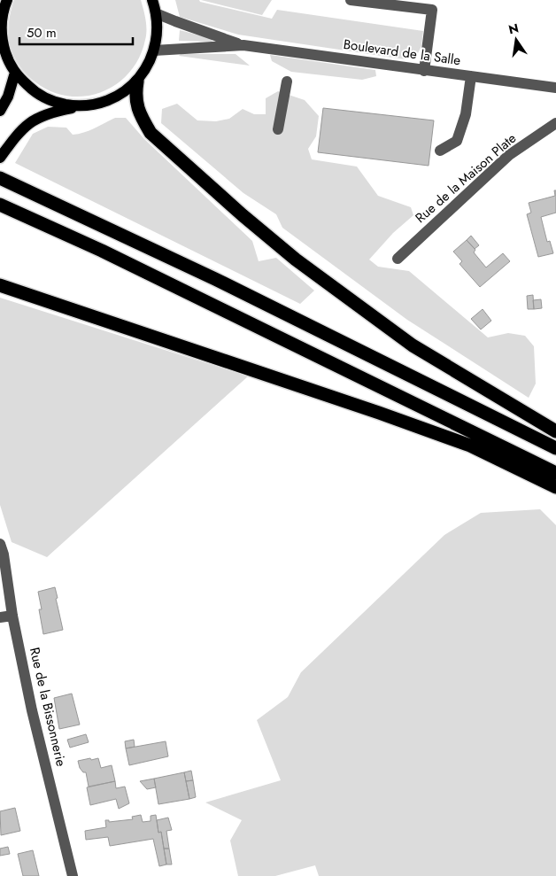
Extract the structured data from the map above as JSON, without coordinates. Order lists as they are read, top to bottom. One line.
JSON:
{"streets":{"street":["Boulevard de la Salle","Rue de la Maison Plate","Rue de la Bissonnerie"]},"scale_bar":"50 m","north":"top"}
